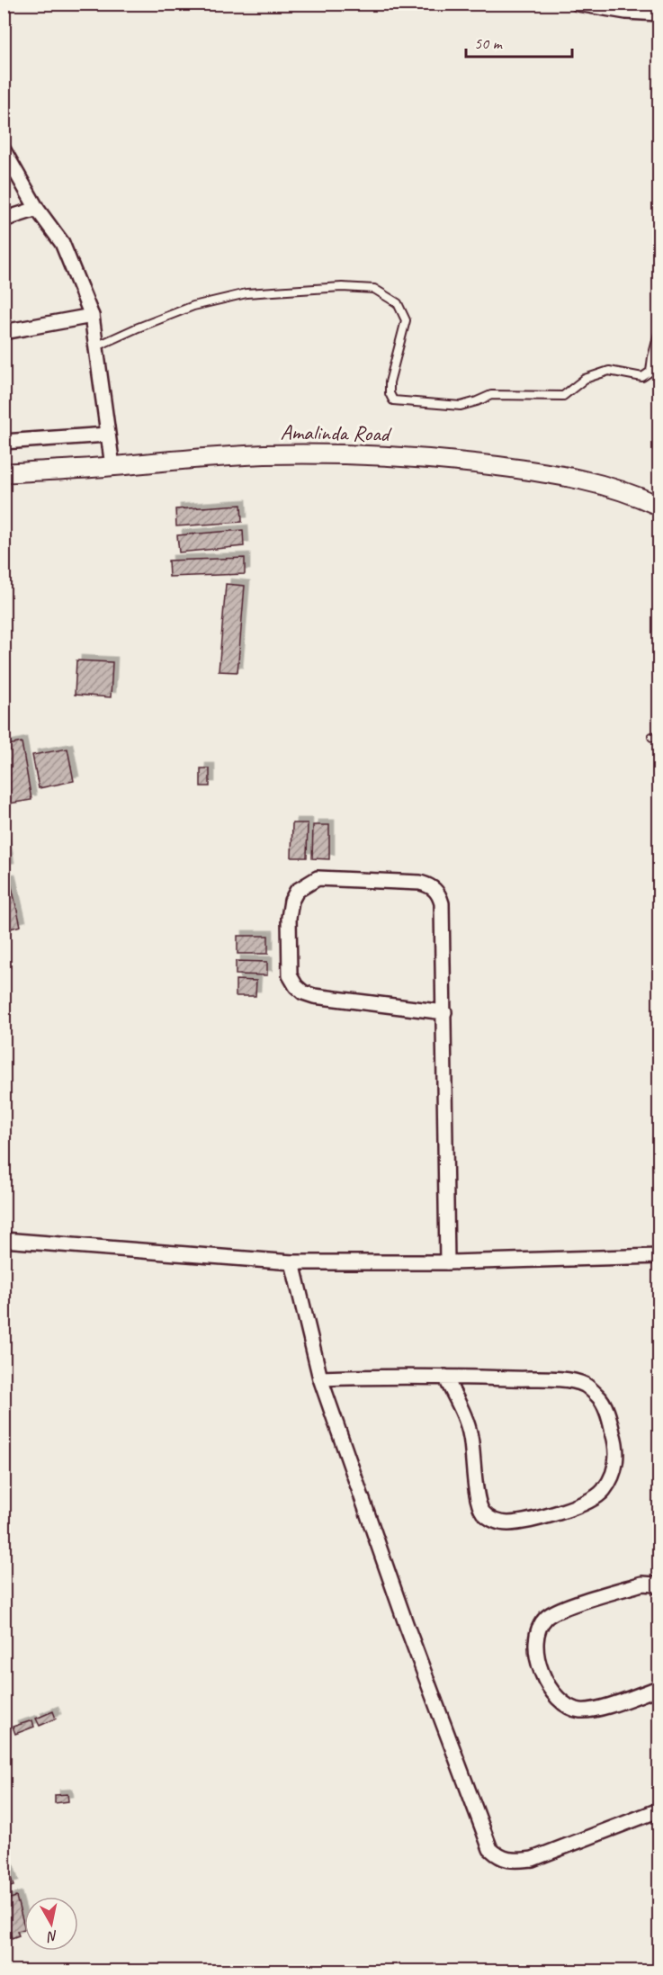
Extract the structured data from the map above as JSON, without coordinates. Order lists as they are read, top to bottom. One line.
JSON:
{"streets":{"street":["Amalinda Road"]},"scale_bar":"50 m","north":"bottom"}
